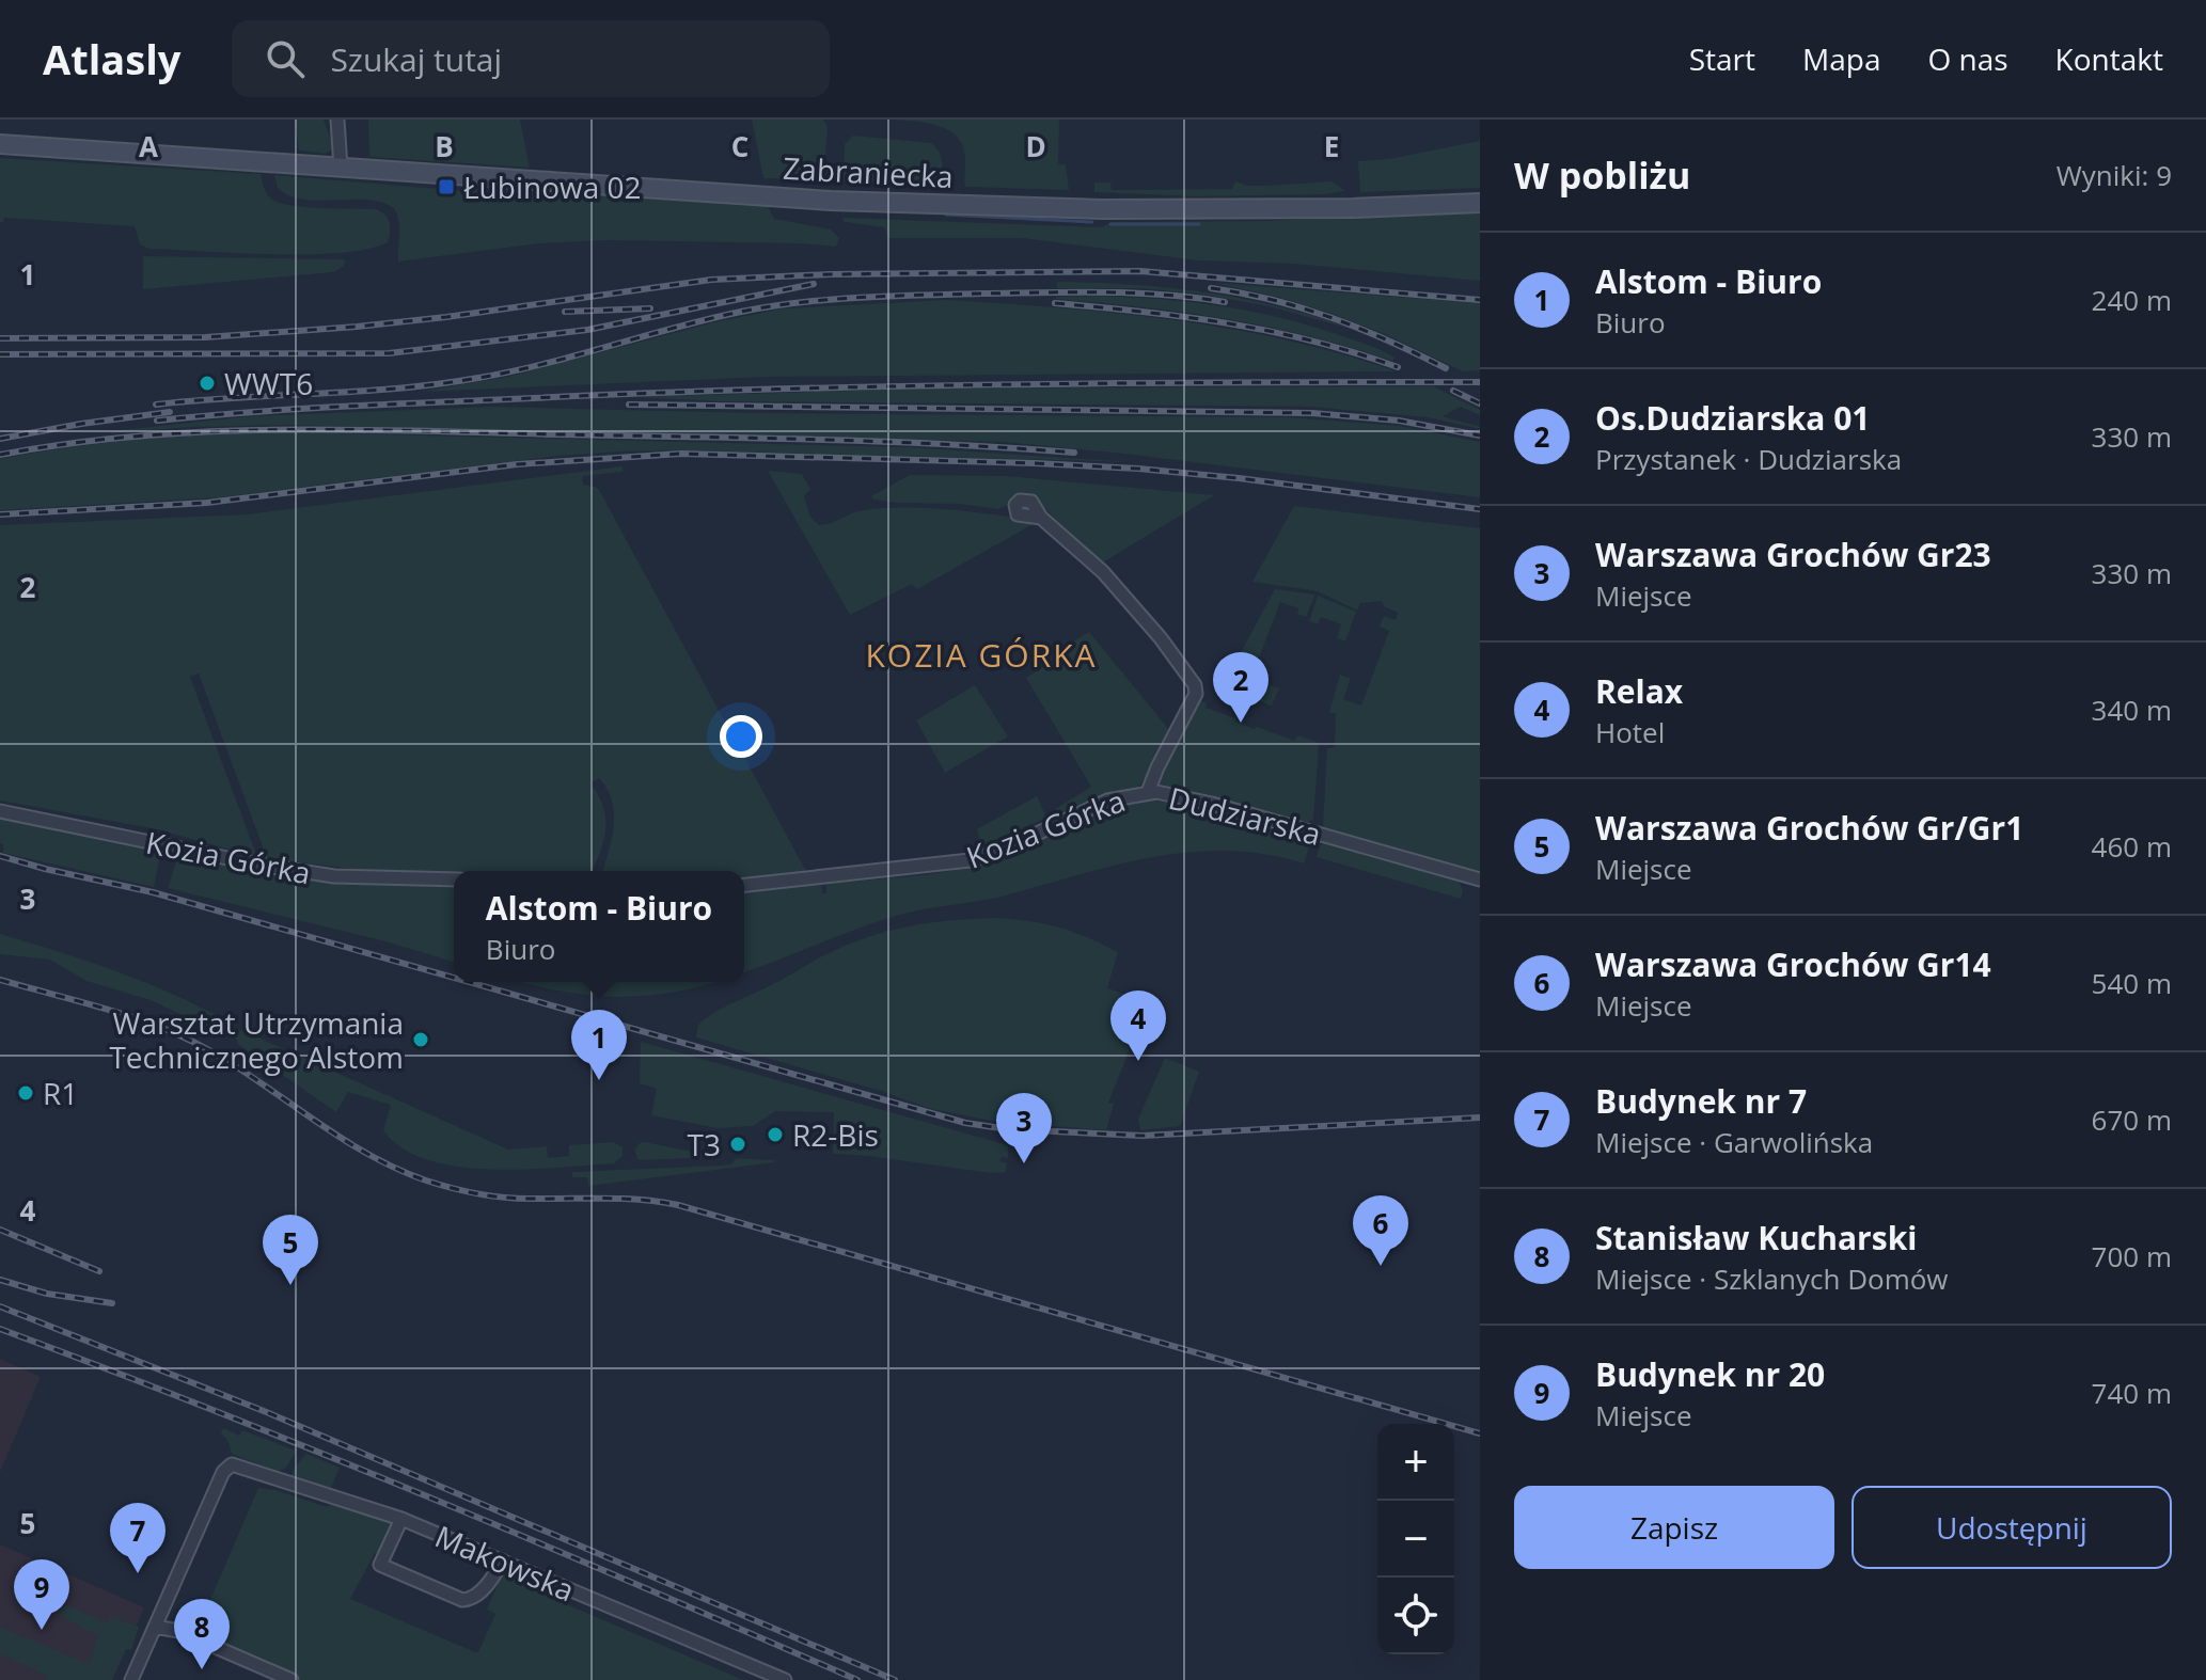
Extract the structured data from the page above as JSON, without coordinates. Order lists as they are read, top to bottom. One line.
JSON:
{"streets":{"main road":["Zabraniecka"],"street":["Dudziarska","Kozia Górka","Makowska"]},"crossings":[["Dudziarska","Kozia Górka"]],"districts":["KOZIA GÓRKA"],"places":{"transit":["Łubinowa 02"],"other":["WWT6","Warsztat Utrzymania Technicznego Alstom","R1","R2-Bis","T3"]},"page":{"header":"Atlasly","search":"Szukaj tutaj","nav":["Start","Mapa","O nas","Kontakt"],"heading":["W pobliżu","Wyniki: 9"],"list":[{"mark":"1","name":"Alstom - Biuro","note":"Biuro","value":"240 m"},{"mark":"2","name":"Os.Dudziarska 01","note":"Przystanek · Dudziarska","value":"330 m"},{"mark":"3","name":"Warszawa Grochów Gr23","note":"Miejsce","value":"330 m"},{"mark":"4","name":"Relax","note":"Hotel","value":"340 m"},{"mark":"5","name":"Warszawa Grochów Gr/Gr1","note":"Miejsce","value":"460 m"},{"mark":"6","name":"Warszawa Grochów Gr14","note":"Miejsce","value":"540 m"},{"mark":"7","name":"Budynek nr 7","note":"Miejsce · Garwolińska","value":"670 m"},{"mark":"8","name":"Stanisław Kucharski","note":"Miejsce · Szklanych Domów","value":"700 m"},{"mark":"9","name":"Budynek nr 20","note":"Miejsce","value":"740 m"}],"pins":["2","4","1","3","6","5","7","9","8"],"popup":["Alstom - Biuro","Biuro"],"map_buttons":["+","−"],"buttons":["Zapisz","Udostępnij"]},"grid":{"columns":["A","B","C","D","E"],"rows":["1","2","3","4","5"]}}
